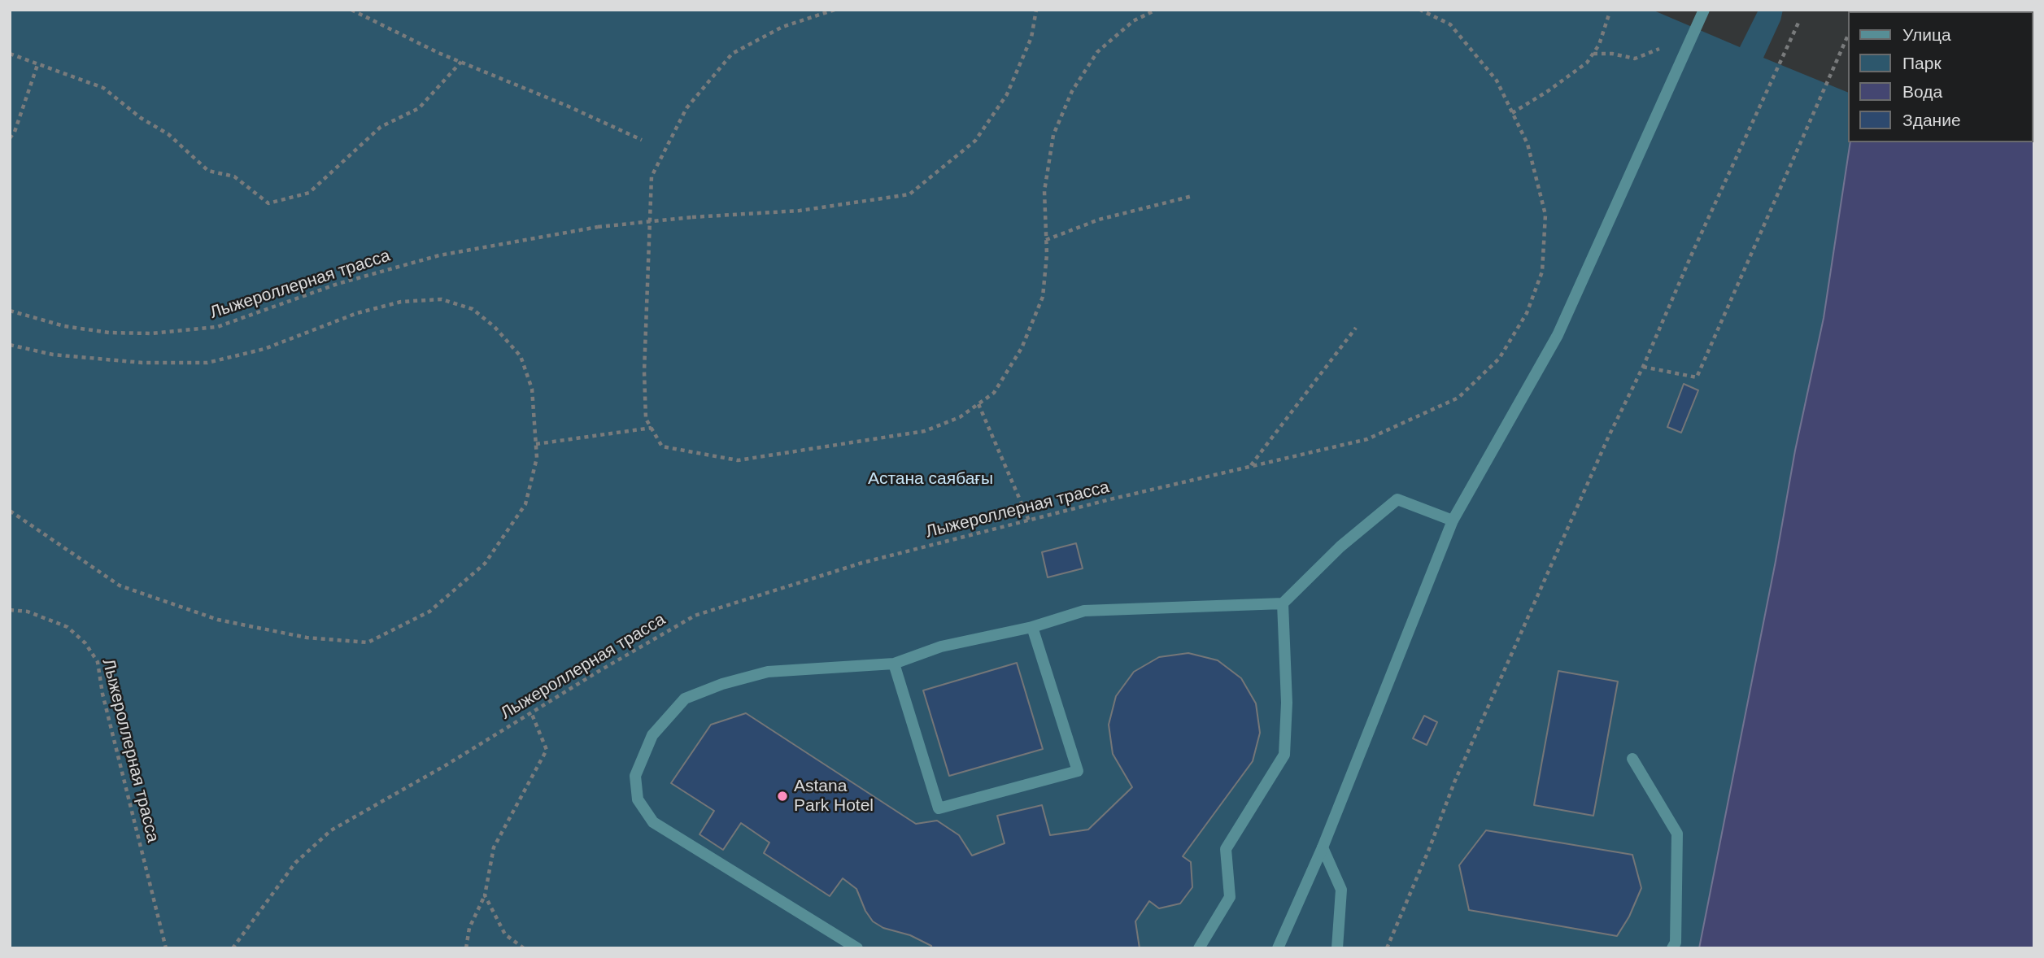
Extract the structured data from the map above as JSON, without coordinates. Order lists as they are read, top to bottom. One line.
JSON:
{"streets":{"path":["Лыжероллерная трасса"]},"parks":["Астана саябағы"],"places":["Astana Park Hotel"],"legend":["Улица","Парк","Вода","Здание"]}
